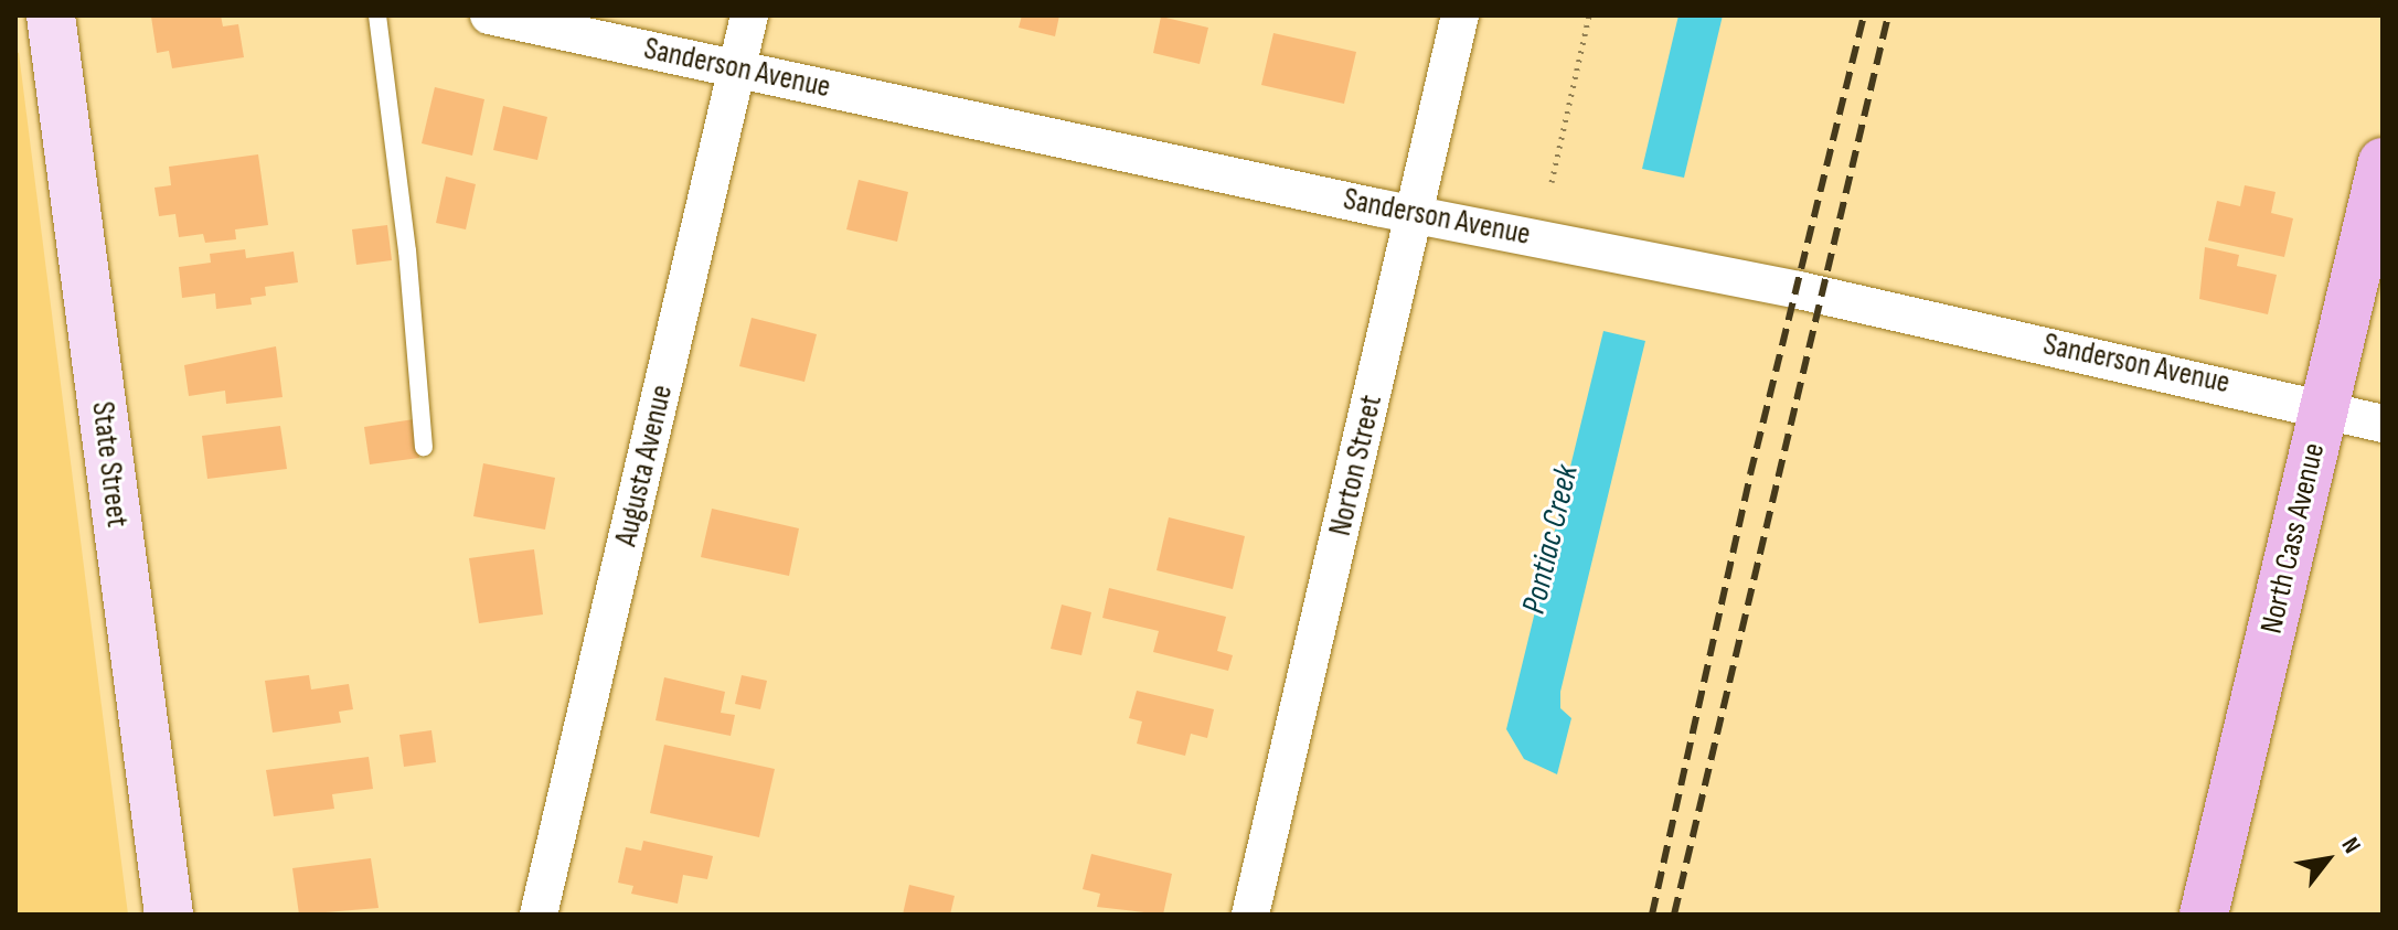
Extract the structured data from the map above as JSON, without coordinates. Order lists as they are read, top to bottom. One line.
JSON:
{"streets":{"main road":["State Street","North Cass Avenue"],"street":["Sanderson Avenue","Augusta Avenue","Norton Street"]},"crossings":[["Sanderson Avenue","Augusta Avenue"],["Sanderson Avenue","Norton Street"],["Sanderson Avenue","North Cass Avenue"]],"water":["Pontiac Creek"],"north":"top right"}
